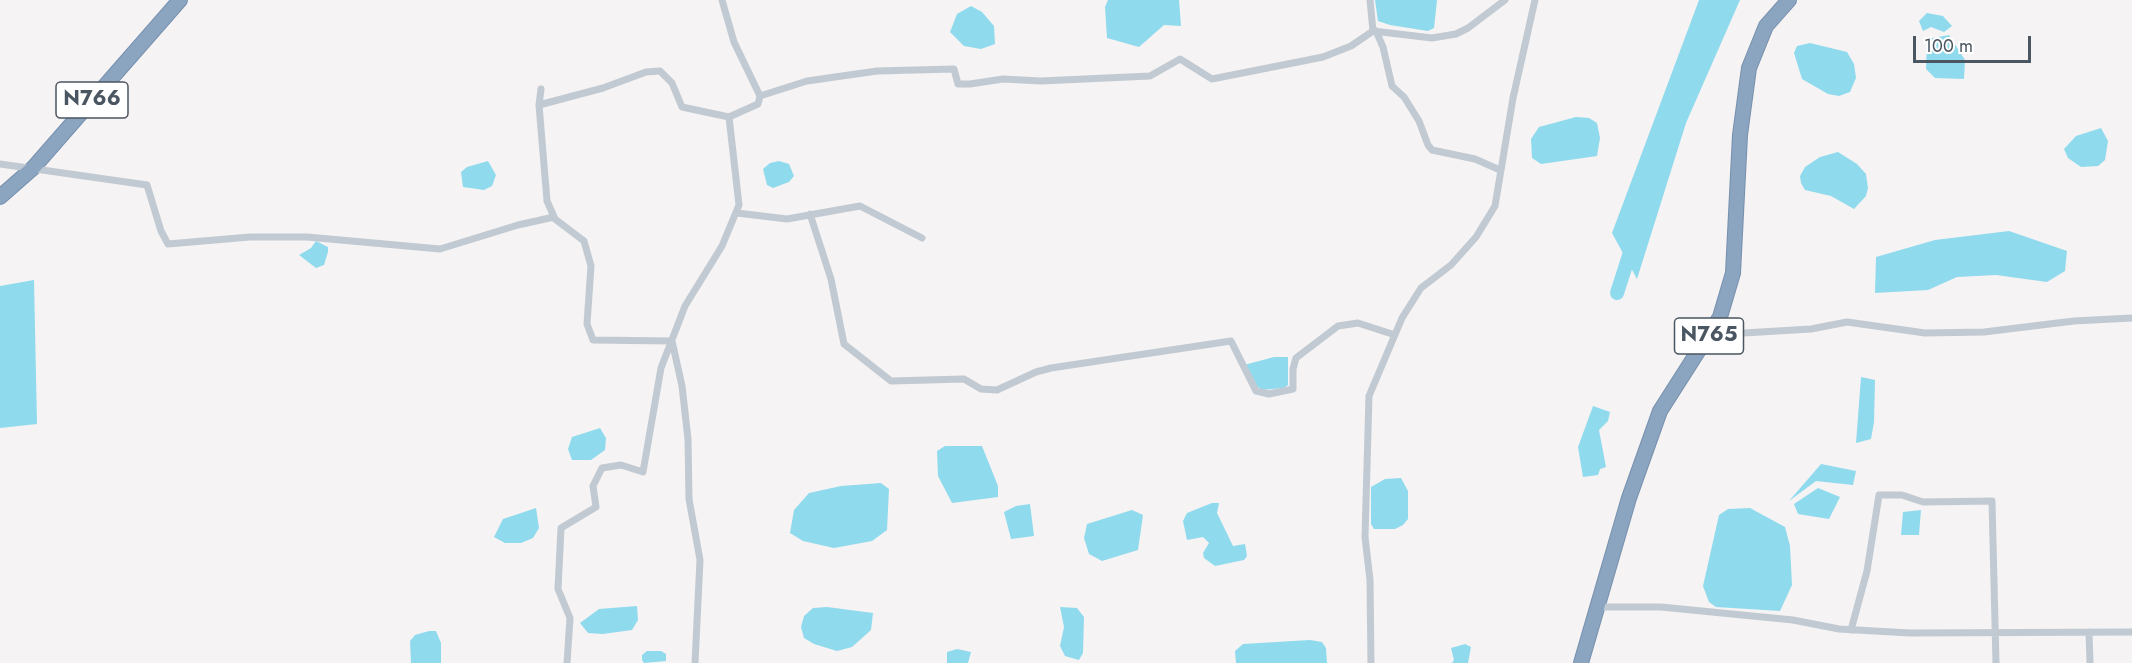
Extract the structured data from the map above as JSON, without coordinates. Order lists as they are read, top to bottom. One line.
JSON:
{"streets":{"highway":["N766","N765"]},"scale_bar":"100 m"}
